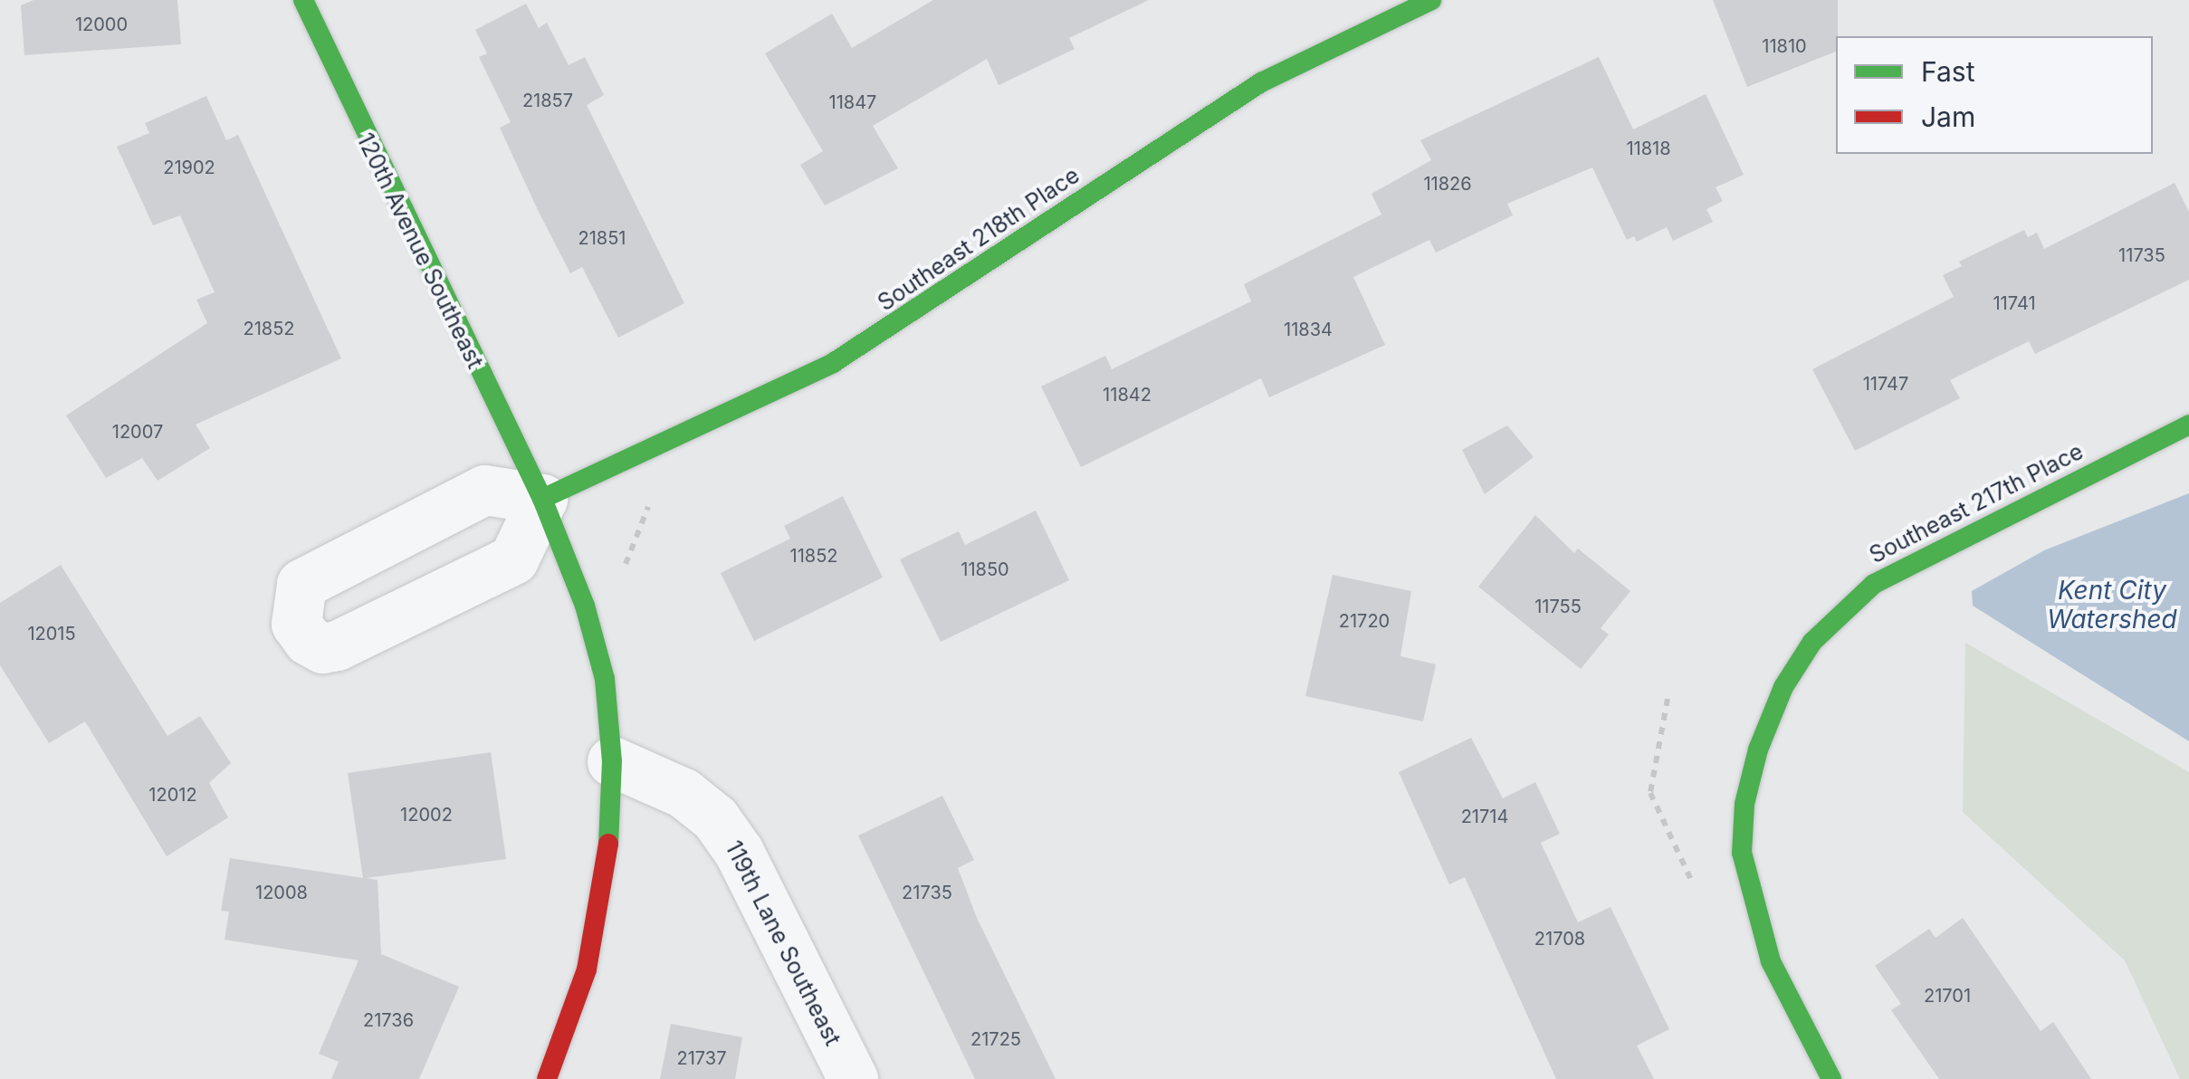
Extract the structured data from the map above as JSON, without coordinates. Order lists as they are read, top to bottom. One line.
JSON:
{"streets":{"street":["Southeast 218th Place","120th Avenue Southeast","Southeast 217th Place","119th Lane Southeast"]},"crossings":[["Southeast 218th Place","120th Avenue Southeast"],["120th Avenue Southeast","119th Lane Southeast"]],"water":["Kent City Watershed"],"house_numbers":["12000","11810","21857","11847","11818","21902","11826","21851","11735","11741","21852","11834","11747","11842","12007","11852","11850","11755","21720","12015","12012","12002","21714","12008","21735","21708","21701","21736","21725","21737"],"legend":["Fast","Jam"]}
